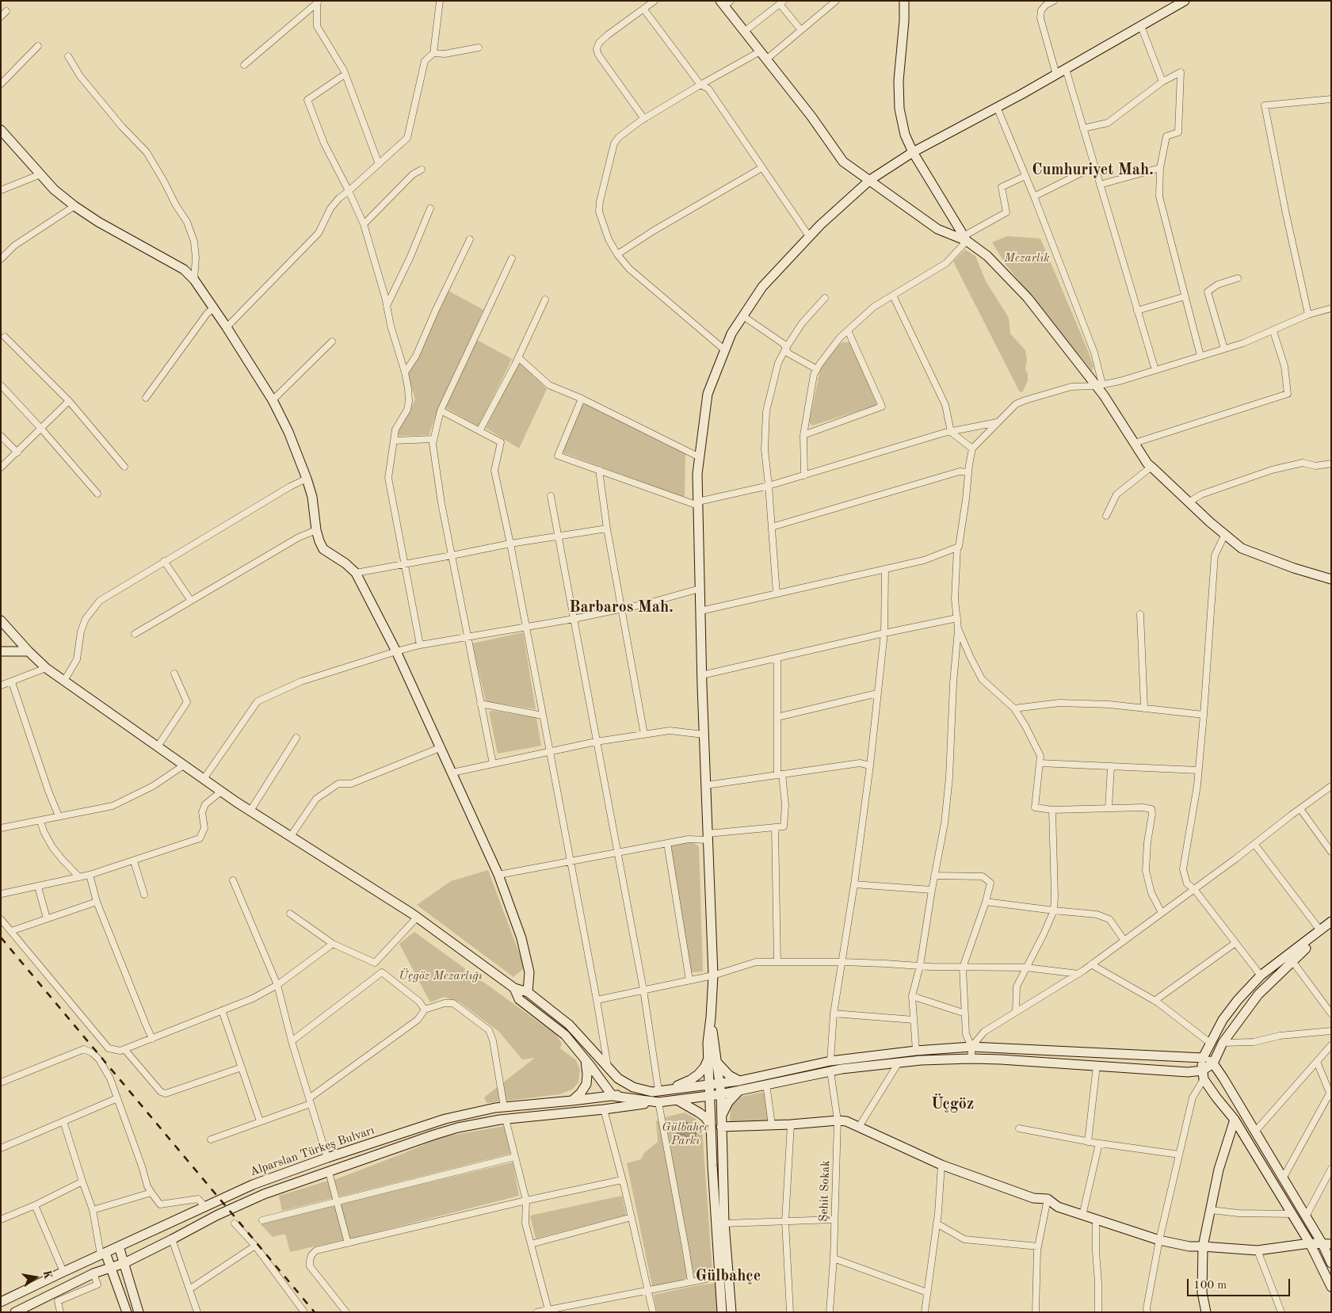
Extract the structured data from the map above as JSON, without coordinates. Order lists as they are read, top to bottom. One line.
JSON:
{"streets":{"main road":["Alparslan Türkeş Bulvarı"],"street":["Şehit Sokak"]},"districts":["Cumhuriyet Mah.","Barbaros Mah.","Üçgöz","Gülbahçe"],"parks":["Mezarlık","Üçgöz Mezarlığı","Gülbahçe Parkı"],"scale_bar":"100 m","north":"right"}
